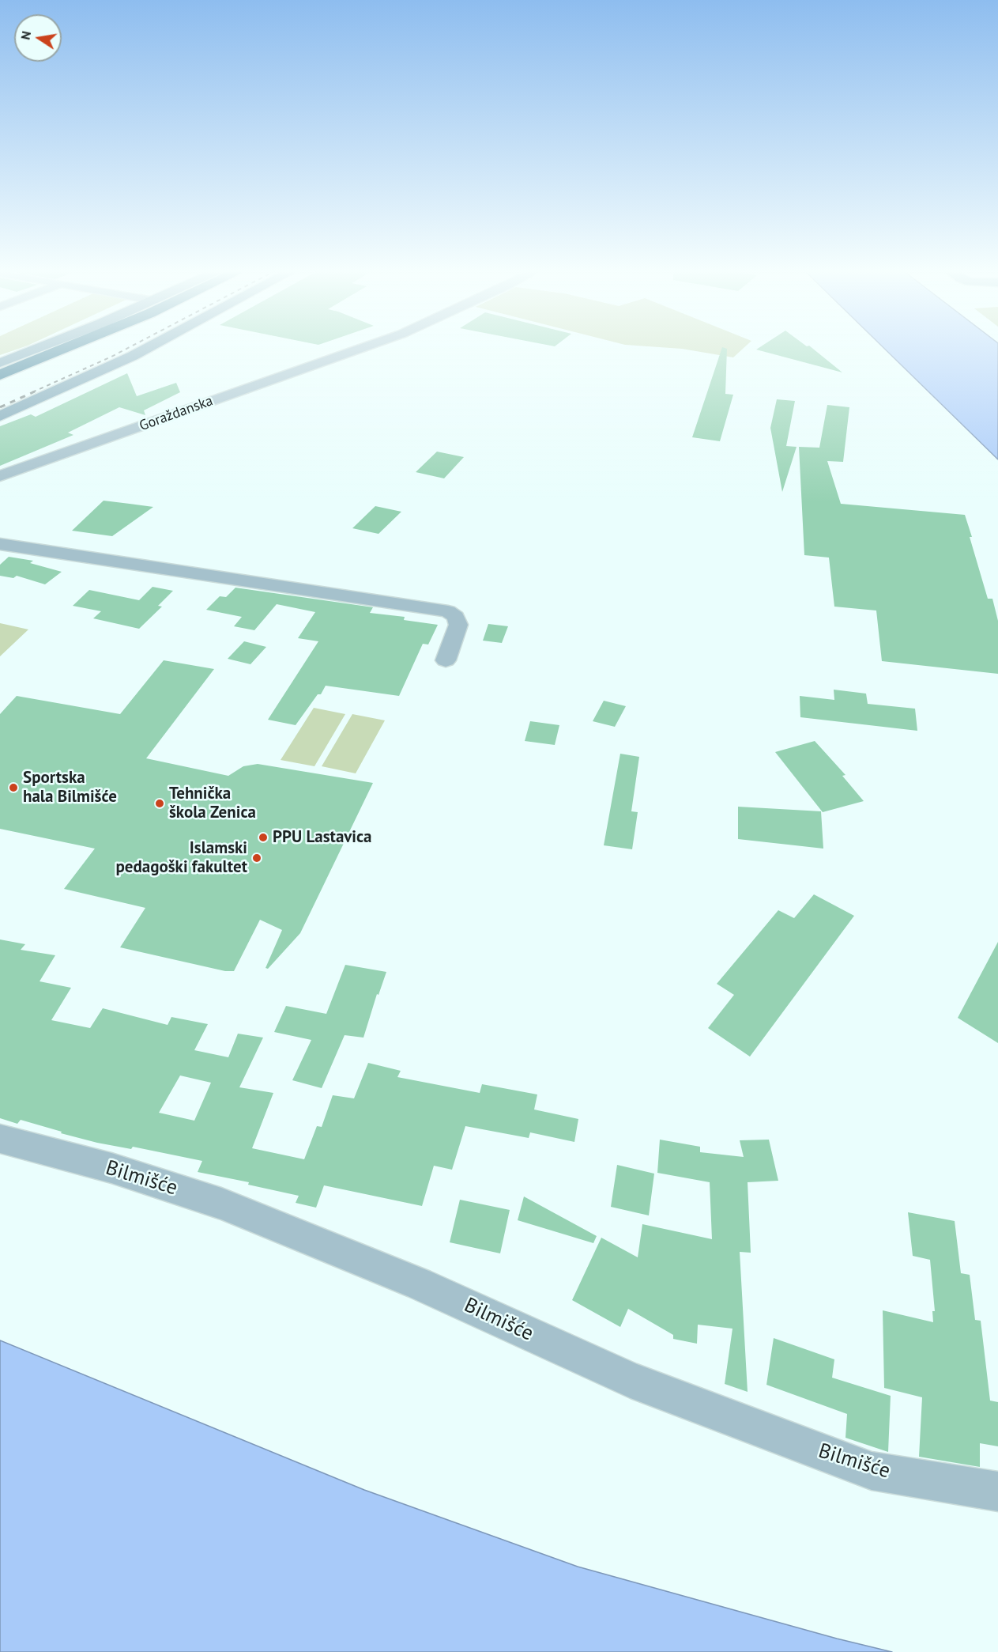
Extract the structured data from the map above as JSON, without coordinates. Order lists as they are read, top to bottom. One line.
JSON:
{"streets":{"street":["Goraždanska","Bilmišće"]},"places":["Sportska hala Bilmišće","Tehnička škola Zenica","PPU Lastavica","Islamski pedagoški fakultet"],"north":"left"}
